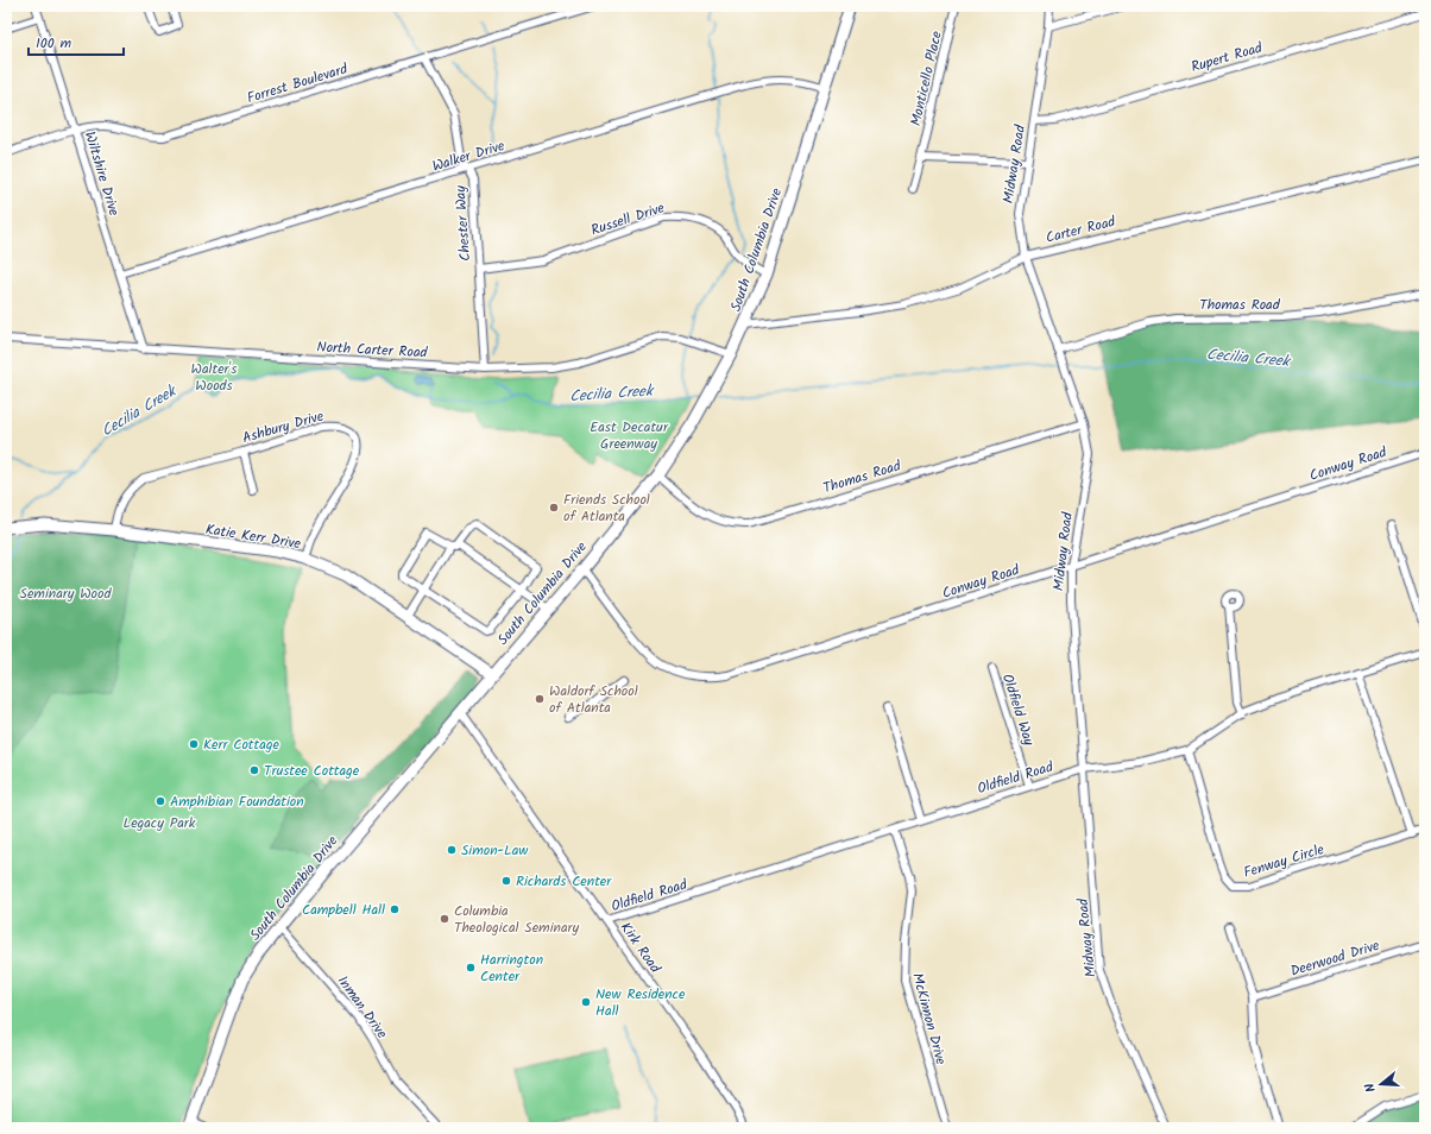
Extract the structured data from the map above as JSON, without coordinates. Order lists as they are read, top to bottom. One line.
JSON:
{"streets":{"main road":["South Columbia Drive","Katie Kerr Drive"],"street":["Rupert Road","Monticello Place","Forrest Boulevard","Walker Drive","Midway Road","Wiltshire Drive","Russell Drive","Chester Way","Carter Road","Thomas Road","North Carter Road","Ashbury Drive","Conway Road","Oldfield Way","Oldfield Road","Fenway Circle","Kirk Road","Deerwood Drive","Inman Drive","McKinnon Drive"]},"crossings":[["Rupert Road","Midway Road"],["Forrest Boulevard","Wiltshire Drive"],["Forrest Boulevard","Chester Way"],["Walker Drive","Wiltshire Drive"],["Walker Drive","Chester Way"],["Walker Drive","South Columbia Drive"],["Midway Road","Carter Road"],["Midway Road","Thomas Road"],["Midway Road","Conway Road"],["Midway Road","Oldfield Road"],["Wiltshire Drive","North Carter Road"],["Russell Drive","Chester Way"],["Russell Drive","South Columbia Drive"],["Chester Way","North Carter Road"],["Carter Road","South Columbia Drive"],["South Columbia Drive","Thomas Road"],["South Columbia Drive","North Carter Road"],["South Columbia Drive","Conway Road"],["South Columbia Drive","Katie Kerr Drive"],["South Columbia Drive","Kirk Road"],["South Columbia Drive","Inman Drive"],["Ashbury Drive","Katie Kerr Drive"],["Oldfield Way","Oldfield Road"],["Oldfield Road","Fenway Circle"],["Oldfield Road","Kirk Road"],["Oldfield Road","McKinnon Drive"]],"water":["Cecilia Creek"],"parks":["Walter's Woods","East Decatur Greenway","Seminary Wood","Legacy Park"],"places":["Friends School of Atlanta","Waldorf School of Atlanta","Kerr Cottage","Trustee Cottage","Amphibian Foundation","Simon-Law","Richards Center","Campbell Hall","Columbia Theological Seminary","Harrington Center","New Residence Hall"],"scale_bar":"100 m","north":"left"}
